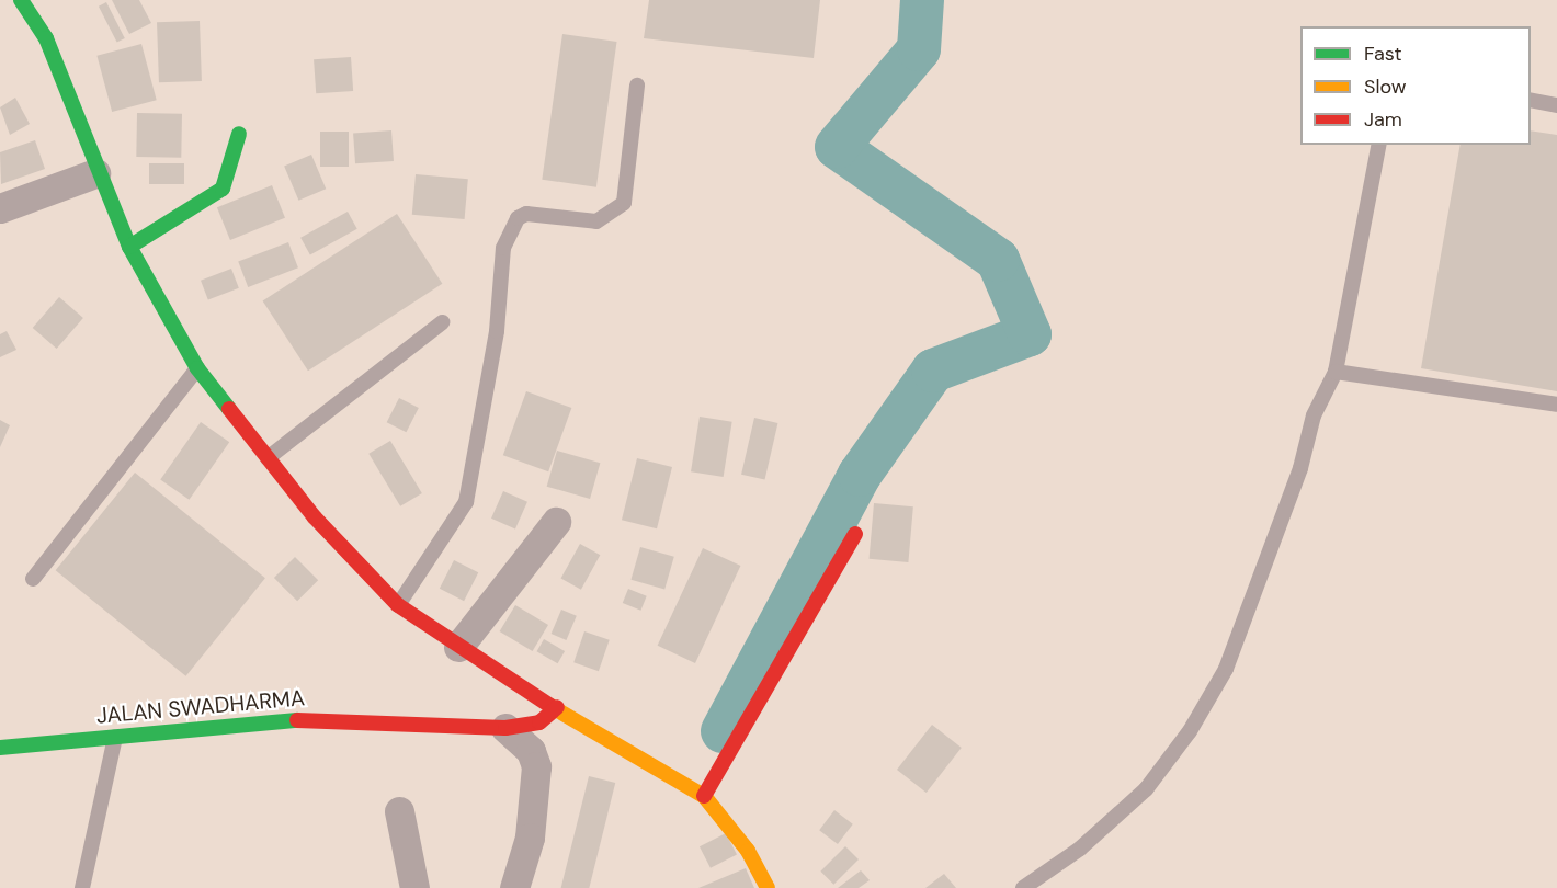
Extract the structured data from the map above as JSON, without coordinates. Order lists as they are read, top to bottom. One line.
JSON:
{"streets":{"main road":["JALAN SWADHARMA"]},"legend":["Fast","Slow","Jam"]}
